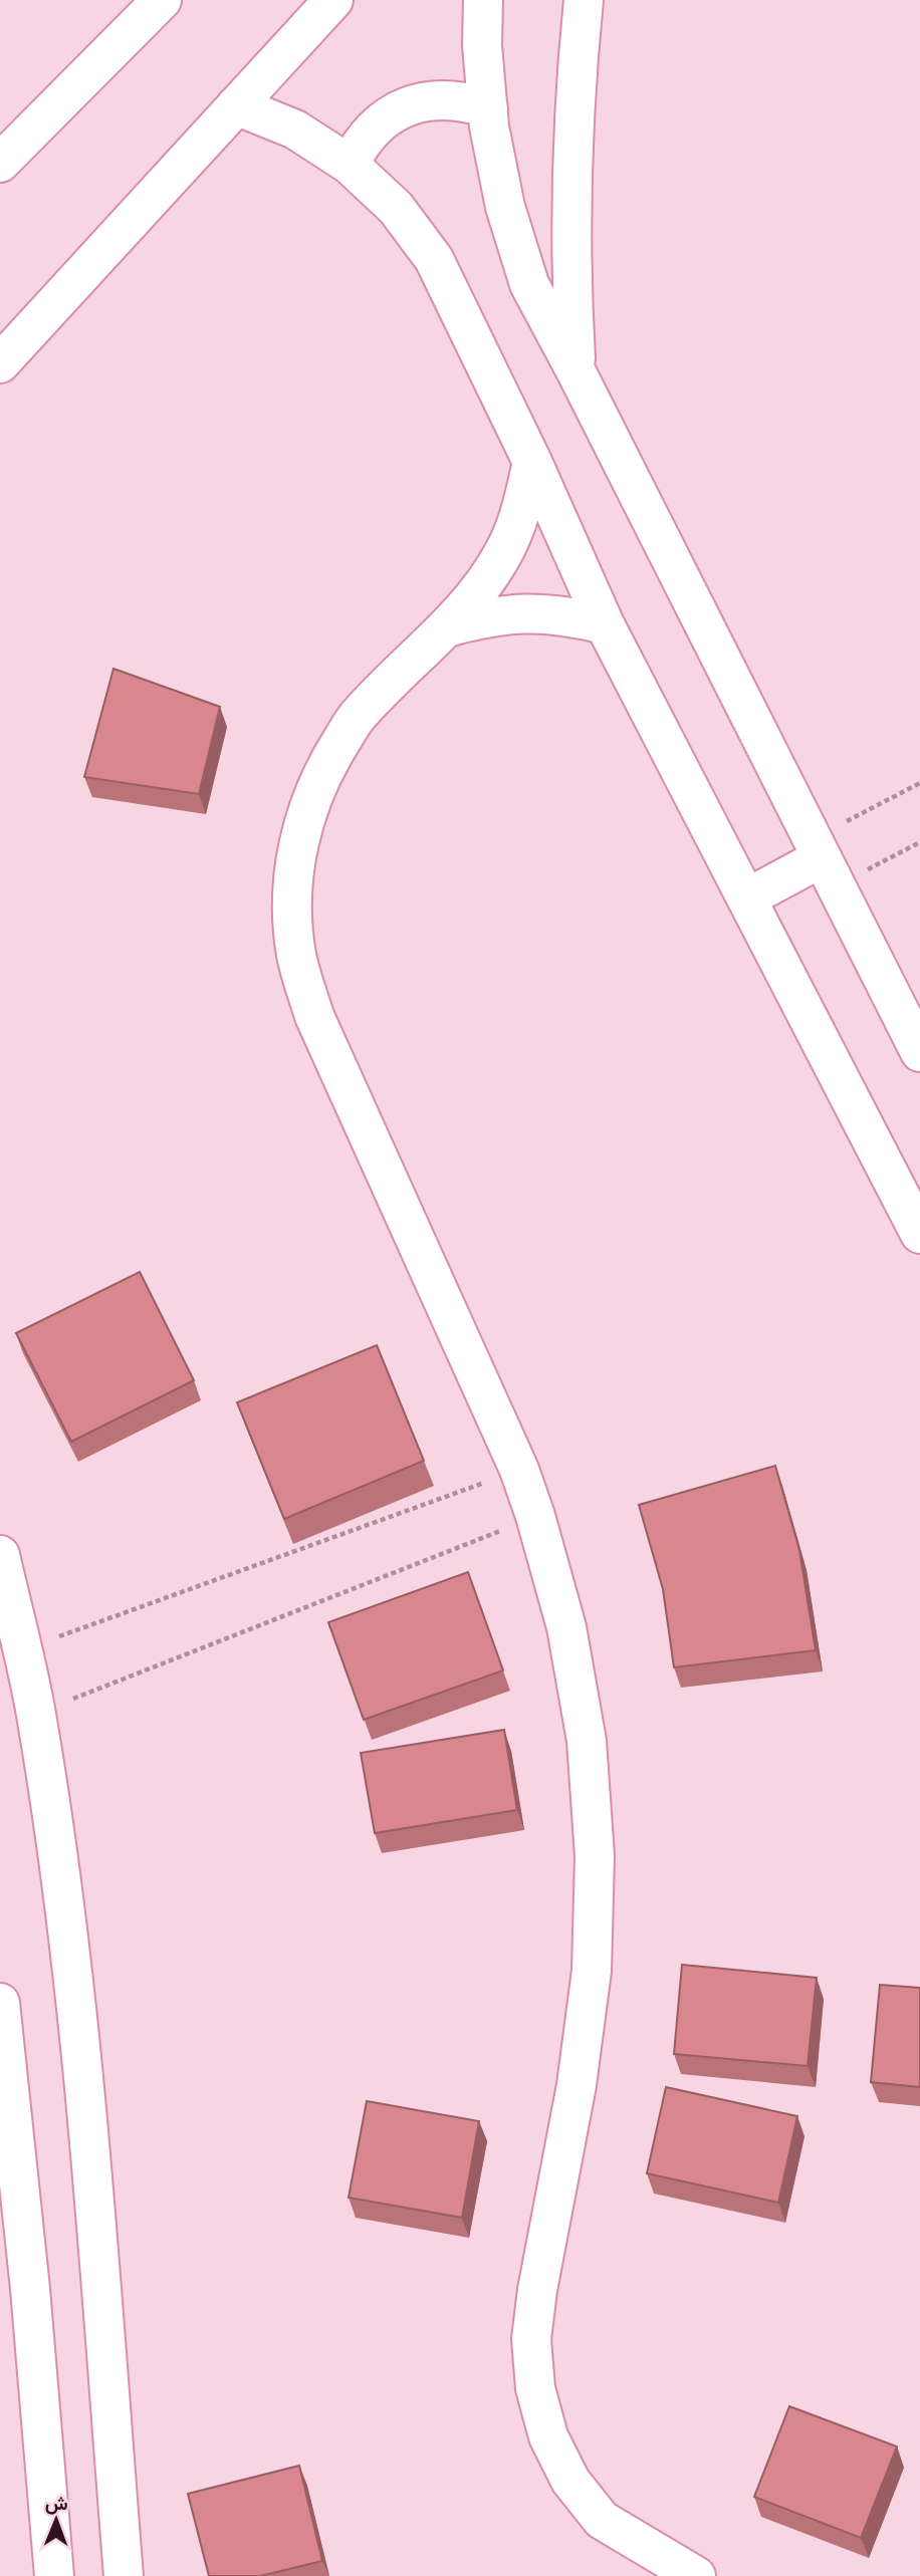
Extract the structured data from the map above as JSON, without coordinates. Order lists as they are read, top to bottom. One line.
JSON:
{"north":"top"}
